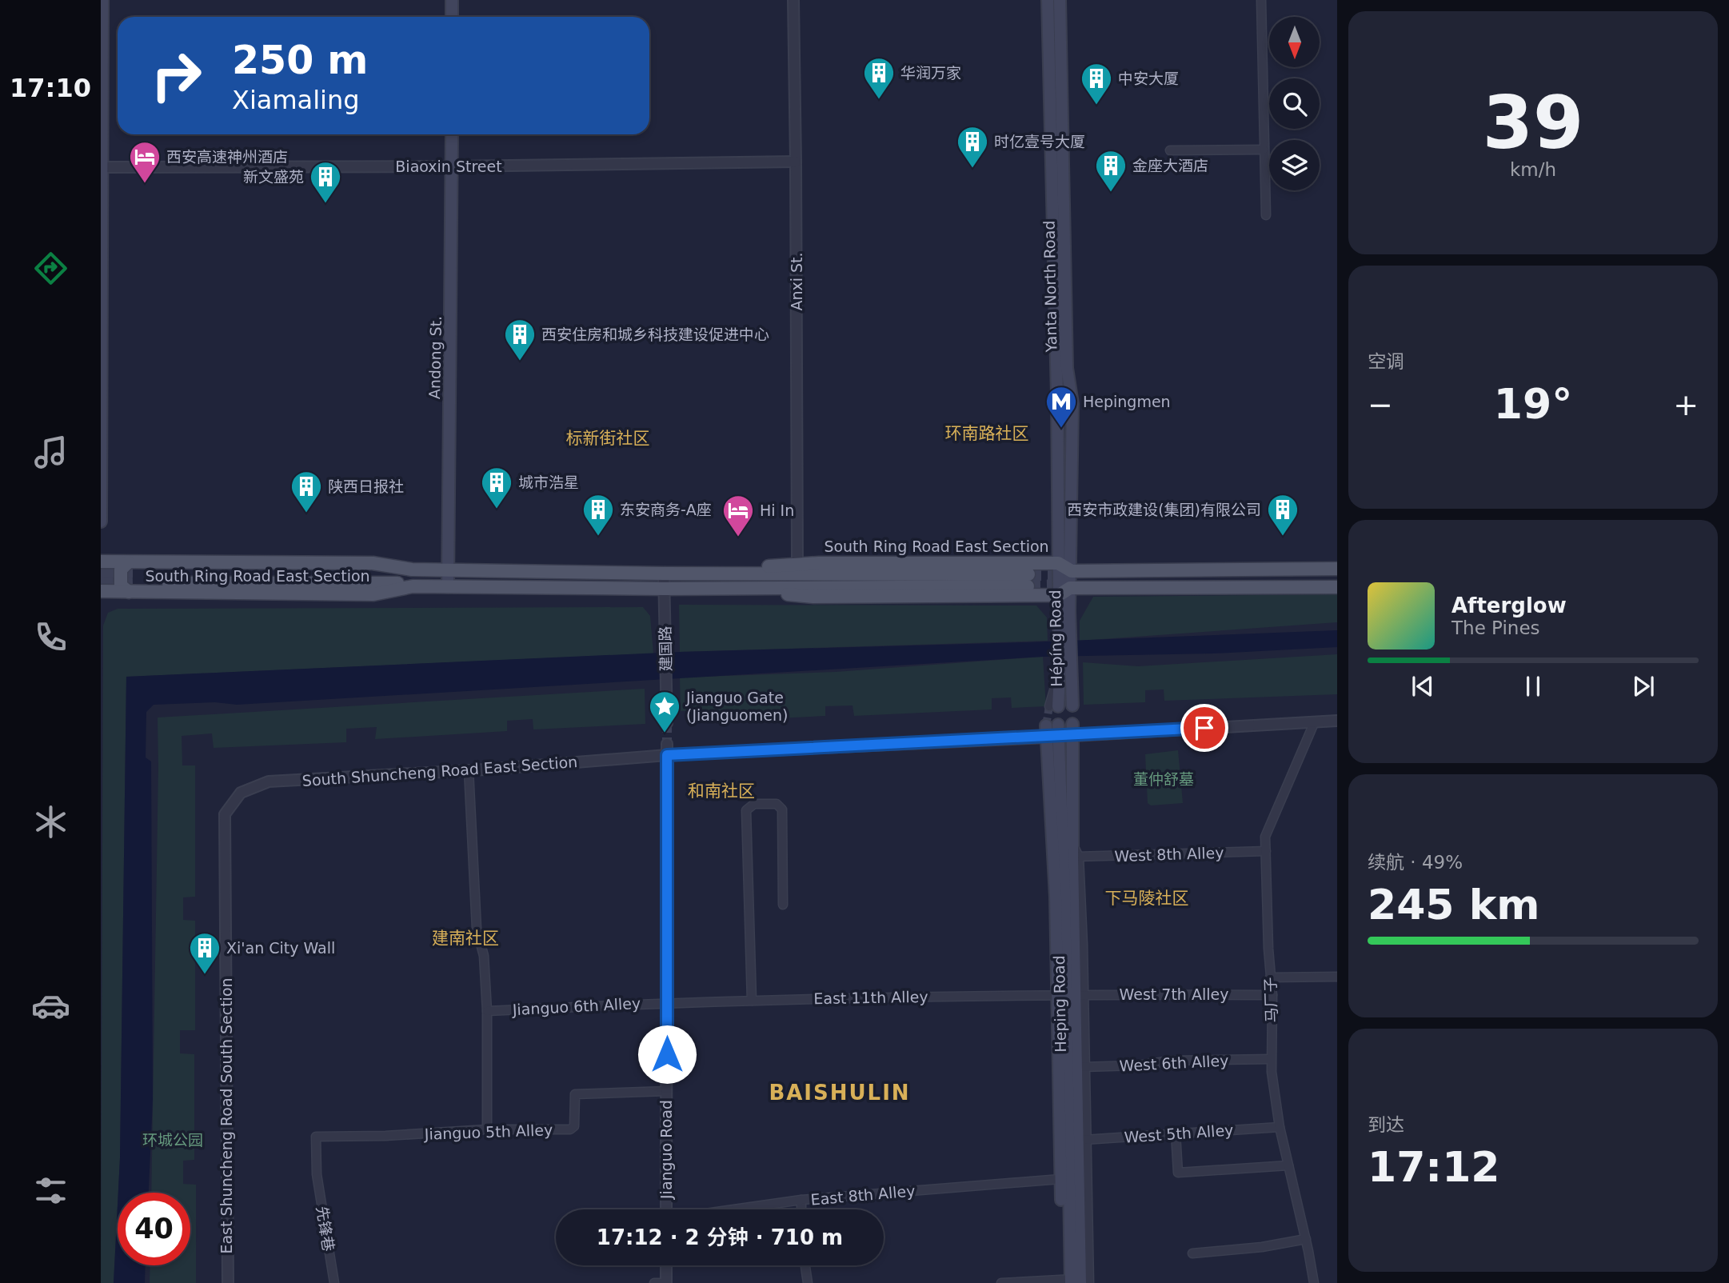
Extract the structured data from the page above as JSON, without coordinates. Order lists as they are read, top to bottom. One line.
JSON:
{"streets":{"main road":["Yanta North Road","Andong St.","South Ring Road East Section","Hépíng Road","Heping Road"],"street":["Biaoxin Street","Anxi St.","建国路","South Shuncheng Road East Section","West 8th Alley","West 7th Alley","East 11th Alley","马厂子","Jianguo 6th Alley","West 6th Alley","East Shuncheng Road South Section","Jianguo 5th Alley","West 5th Alley","Jianguo Road","East 8th Alley","先锋巷"]},"crossings":[["Biaoxin Street","Anxi St."],["Biaoxin Street","Andong St."],["Anxi St.","South Ring Road East Section"],["Yanta North Road","South Ring Road East Section"],["Yanta North Road","Hépíng Road"],["Andong St.","South Ring Road East Section"],["South Ring Road East Section","Hépíng Road"],["South Ring Road East Section","建国路"],["South Shuncheng Road East Section","马厂子"],["South Shuncheng Road East Section","Heping Road"],["South Shuncheng Road East Section","East Shuncheng Road South Section"],["South Shuncheng Road East Section","Jianguo Road"],["West 8th Alley","马厂子"],["West 8th Alley","Heping Road"],["West 7th Alley","East 11th Alley"],["West 7th Alley","马厂子"],["West 7th Alley","Heping Road"],["East 11th Alley","Heping Road"],["East 11th Alley","Jianguo 6th Alley"],["East 11th Alley","Jianguo Road"],["马厂子","West 6th Alley"],["马厂子","West 5th Alley"],["Heping Road","West 6th Alley"],["Heping Road","West 5th Alley"],["Jianguo 6th Alley","Jianguo Road"],["Jianguo 5th Alley","Jianguo Road"],["Jianguo 5th Alley","先锋巷"]],"districts":["环南路社区","标新街社区","和南社区","下马陵社区","建南社区","BAISHULIN"],"parks":["董仲舒墓","环城公园"],"places":{"building":["华润万家","中安大厦","时亿壹号大厦","金座大酒店","新文盛苑","西安住房和城乡科技建设促进中心","城市浩星","陕西日报社","东安商务-A座","西安市政建设(集团)有限公司","Xi'an City Wall"],"hotel":["西安高速神州酒店","Hi In"],"metro station":["Hepingmen"],"place":["Jianguo Gate (Jianguomen)"]},"north":"bottom","page":{"tabs":"17:10","tile":[["39","km/h"],"空调",["续航 · 49%","245 km"],["到达","17:12"]],"turn":["250 m","Xiamaling"],"heat":["−","19°","+"],"song":["Afterglow","The Pines"],"limit":"40","trip":"17:12 · 2 分钟 · 710 m"}}
